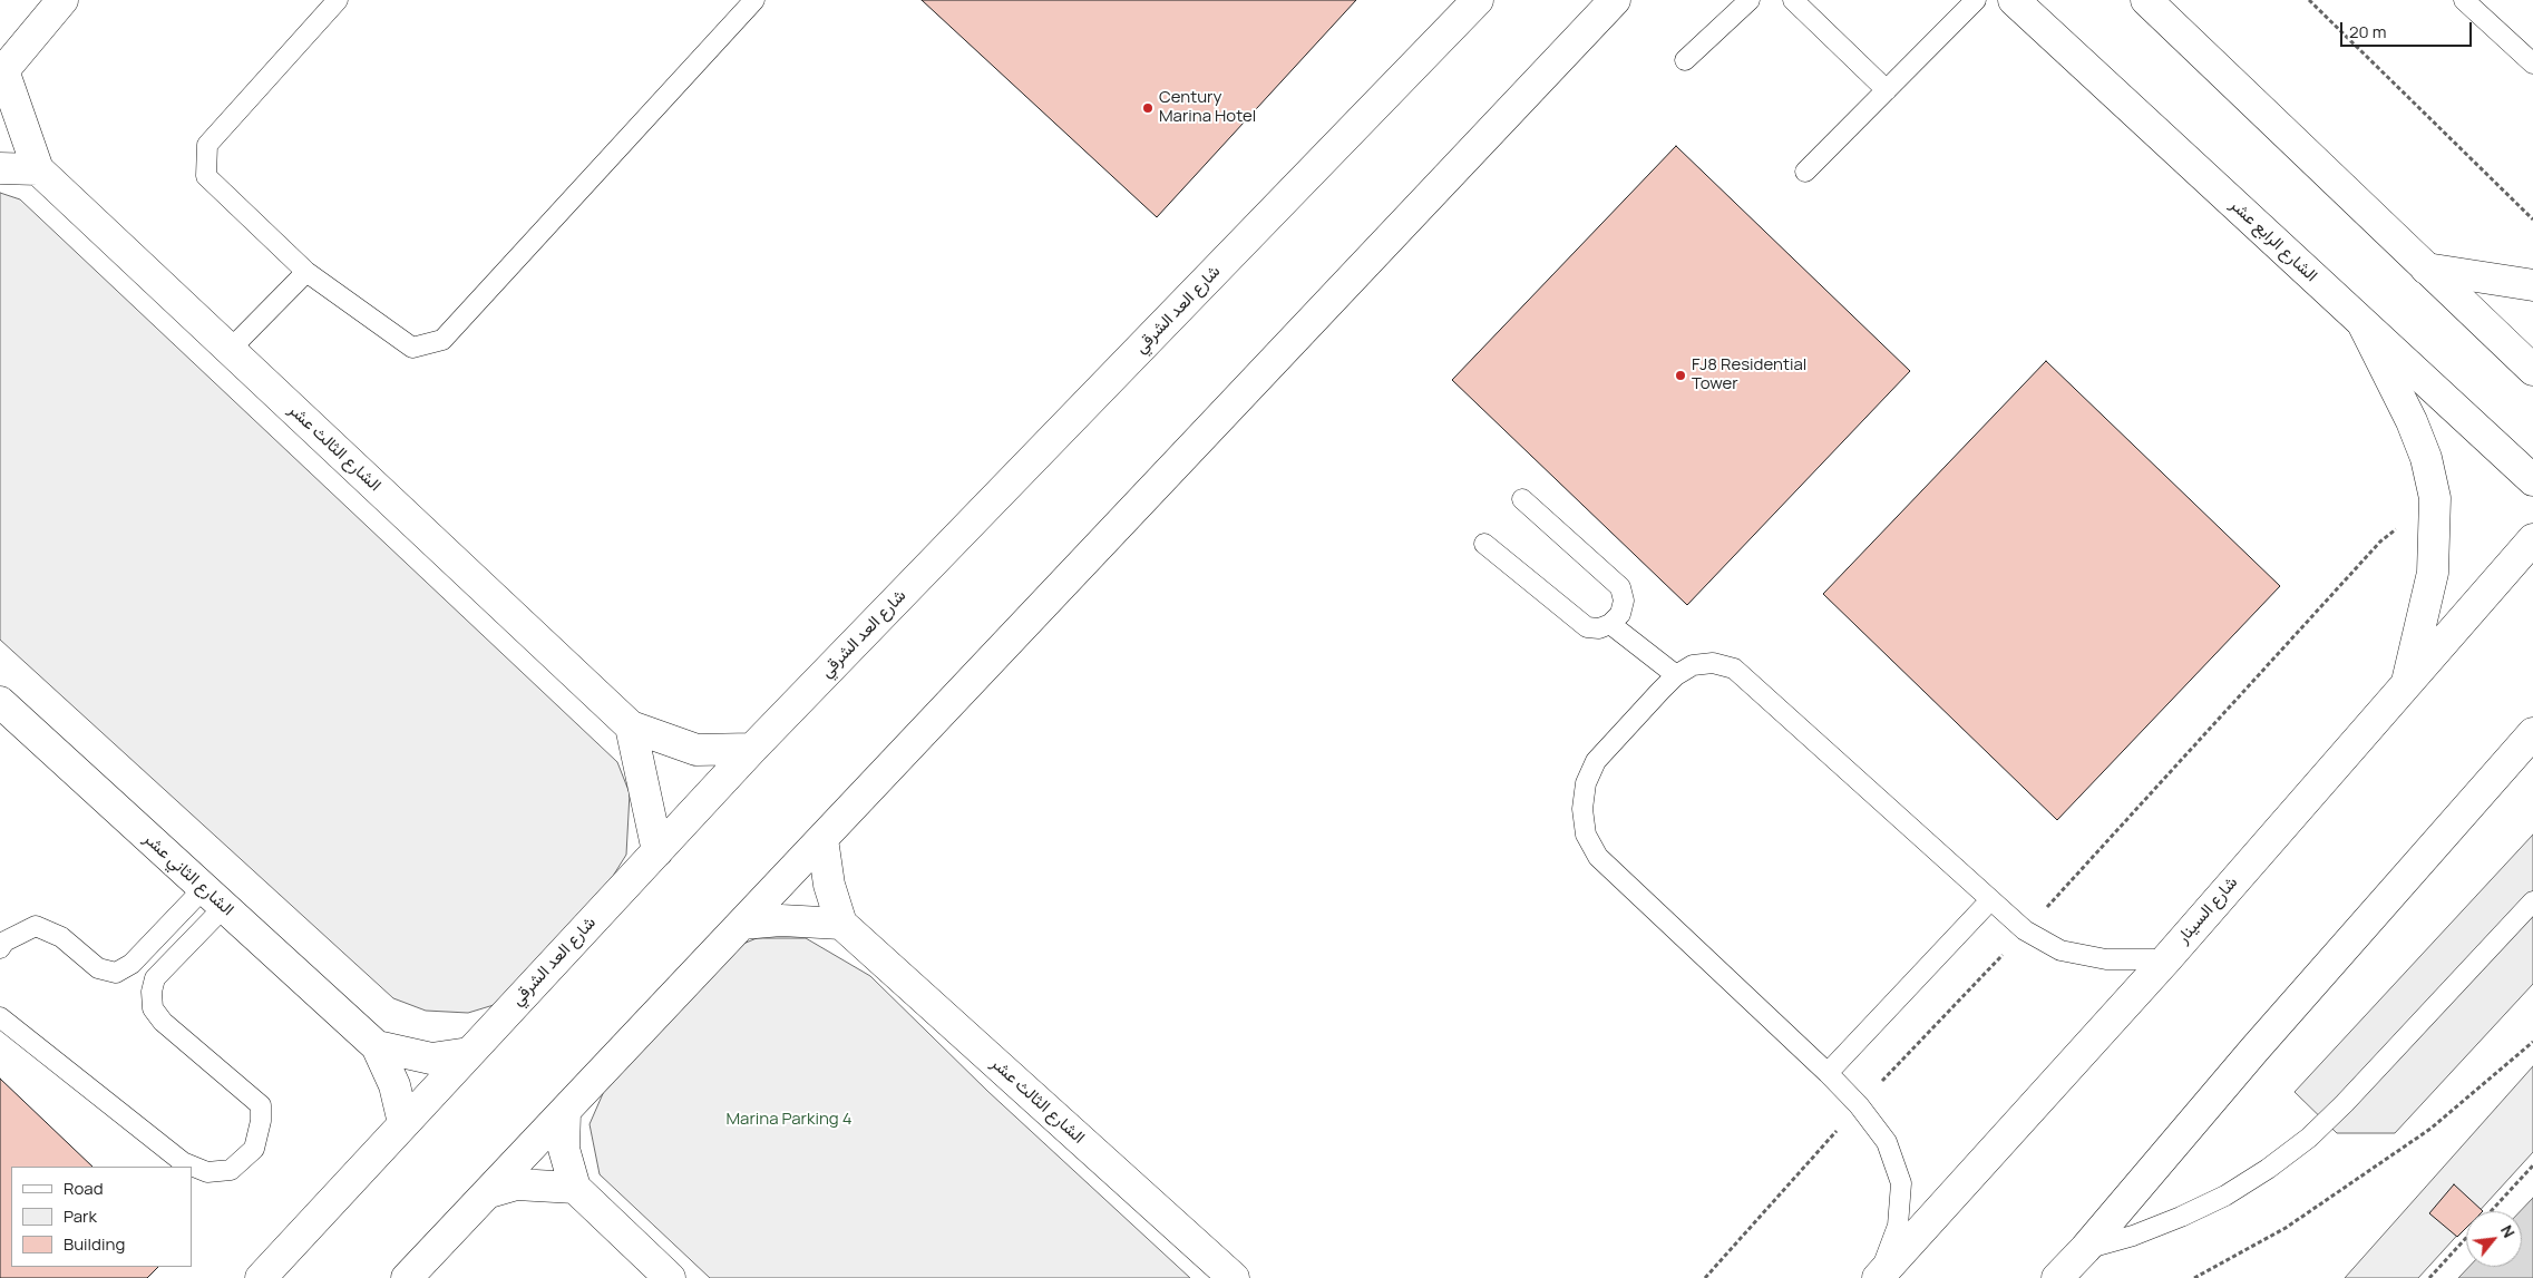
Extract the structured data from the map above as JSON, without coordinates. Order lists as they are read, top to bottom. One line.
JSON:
{"streets":{"street":["الشارع الرابع عشر","شارع العد الشرقي","الشارع الثالث عشر","الشارع الثاني عشر","شارع السينار"]},"crossings":[["شارع العد الشرقي","الشارع الثالث عشر"],["شارع العد الشرقي","الشارع الثاني عشر"]],"parks":["Marina Parking 4"],"places":["Century Marina Hotel","FJ8 Residential Tower"],"legend":["Road","Park","Building"],"scale_bar":"20 m","north":"top right"}
